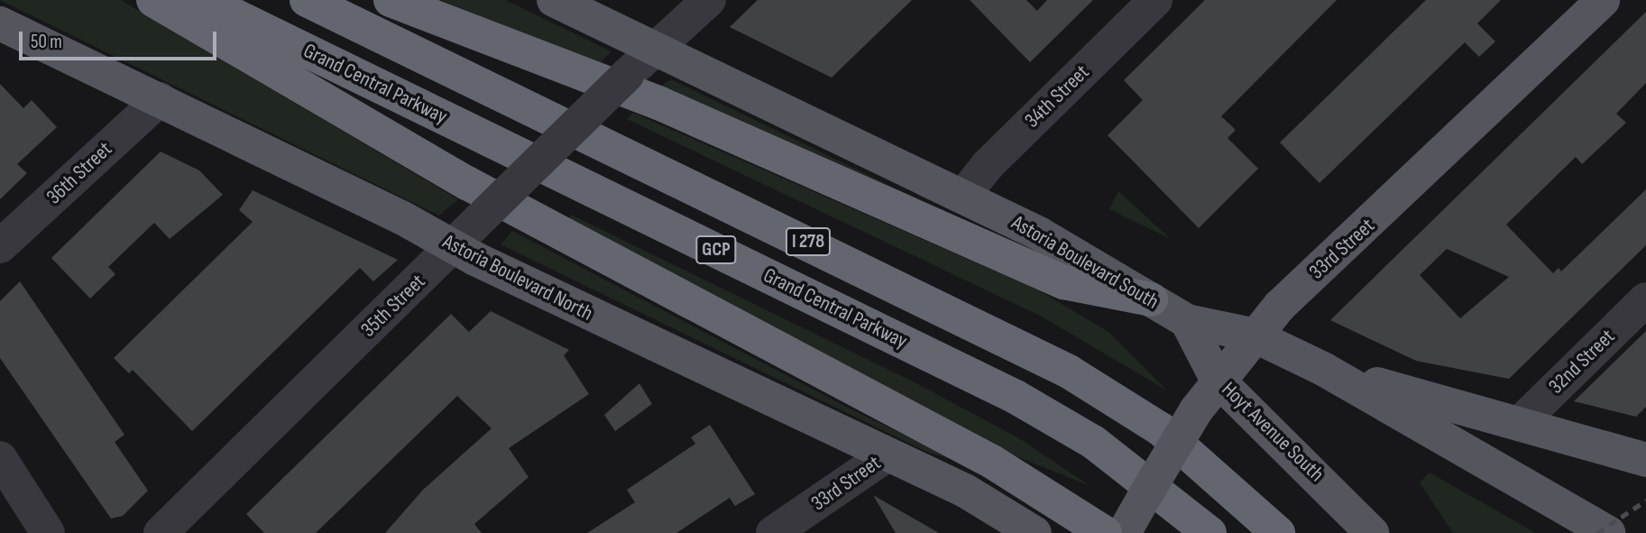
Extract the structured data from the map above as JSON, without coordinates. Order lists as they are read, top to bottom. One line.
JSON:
{"streets":{"highway":["Grand Central Parkway","I 278","GCP"],"main road":["33rd Street","Astoria Boulevard South","Astoria Boulevard North","Hoyt Avenue South"],"street":["34th Street","36th Street","35th Street","32nd Street"]},"crossings":[["34th Street","Astoria Boulevard South"],["36th Street","Astoria Boulevard North"],["33rd Street","Astoria Boulevard South"],["33rd Street","Astoria Boulevard North"],["33rd Street","Hoyt Avenue South"],["Astoria Boulevard South","35th Street"],["Astoria Boulevard South","Hoyt Avenue South"],["Astoria Boulevard North","35th Street"]],"scale_bar":"50 m"}
